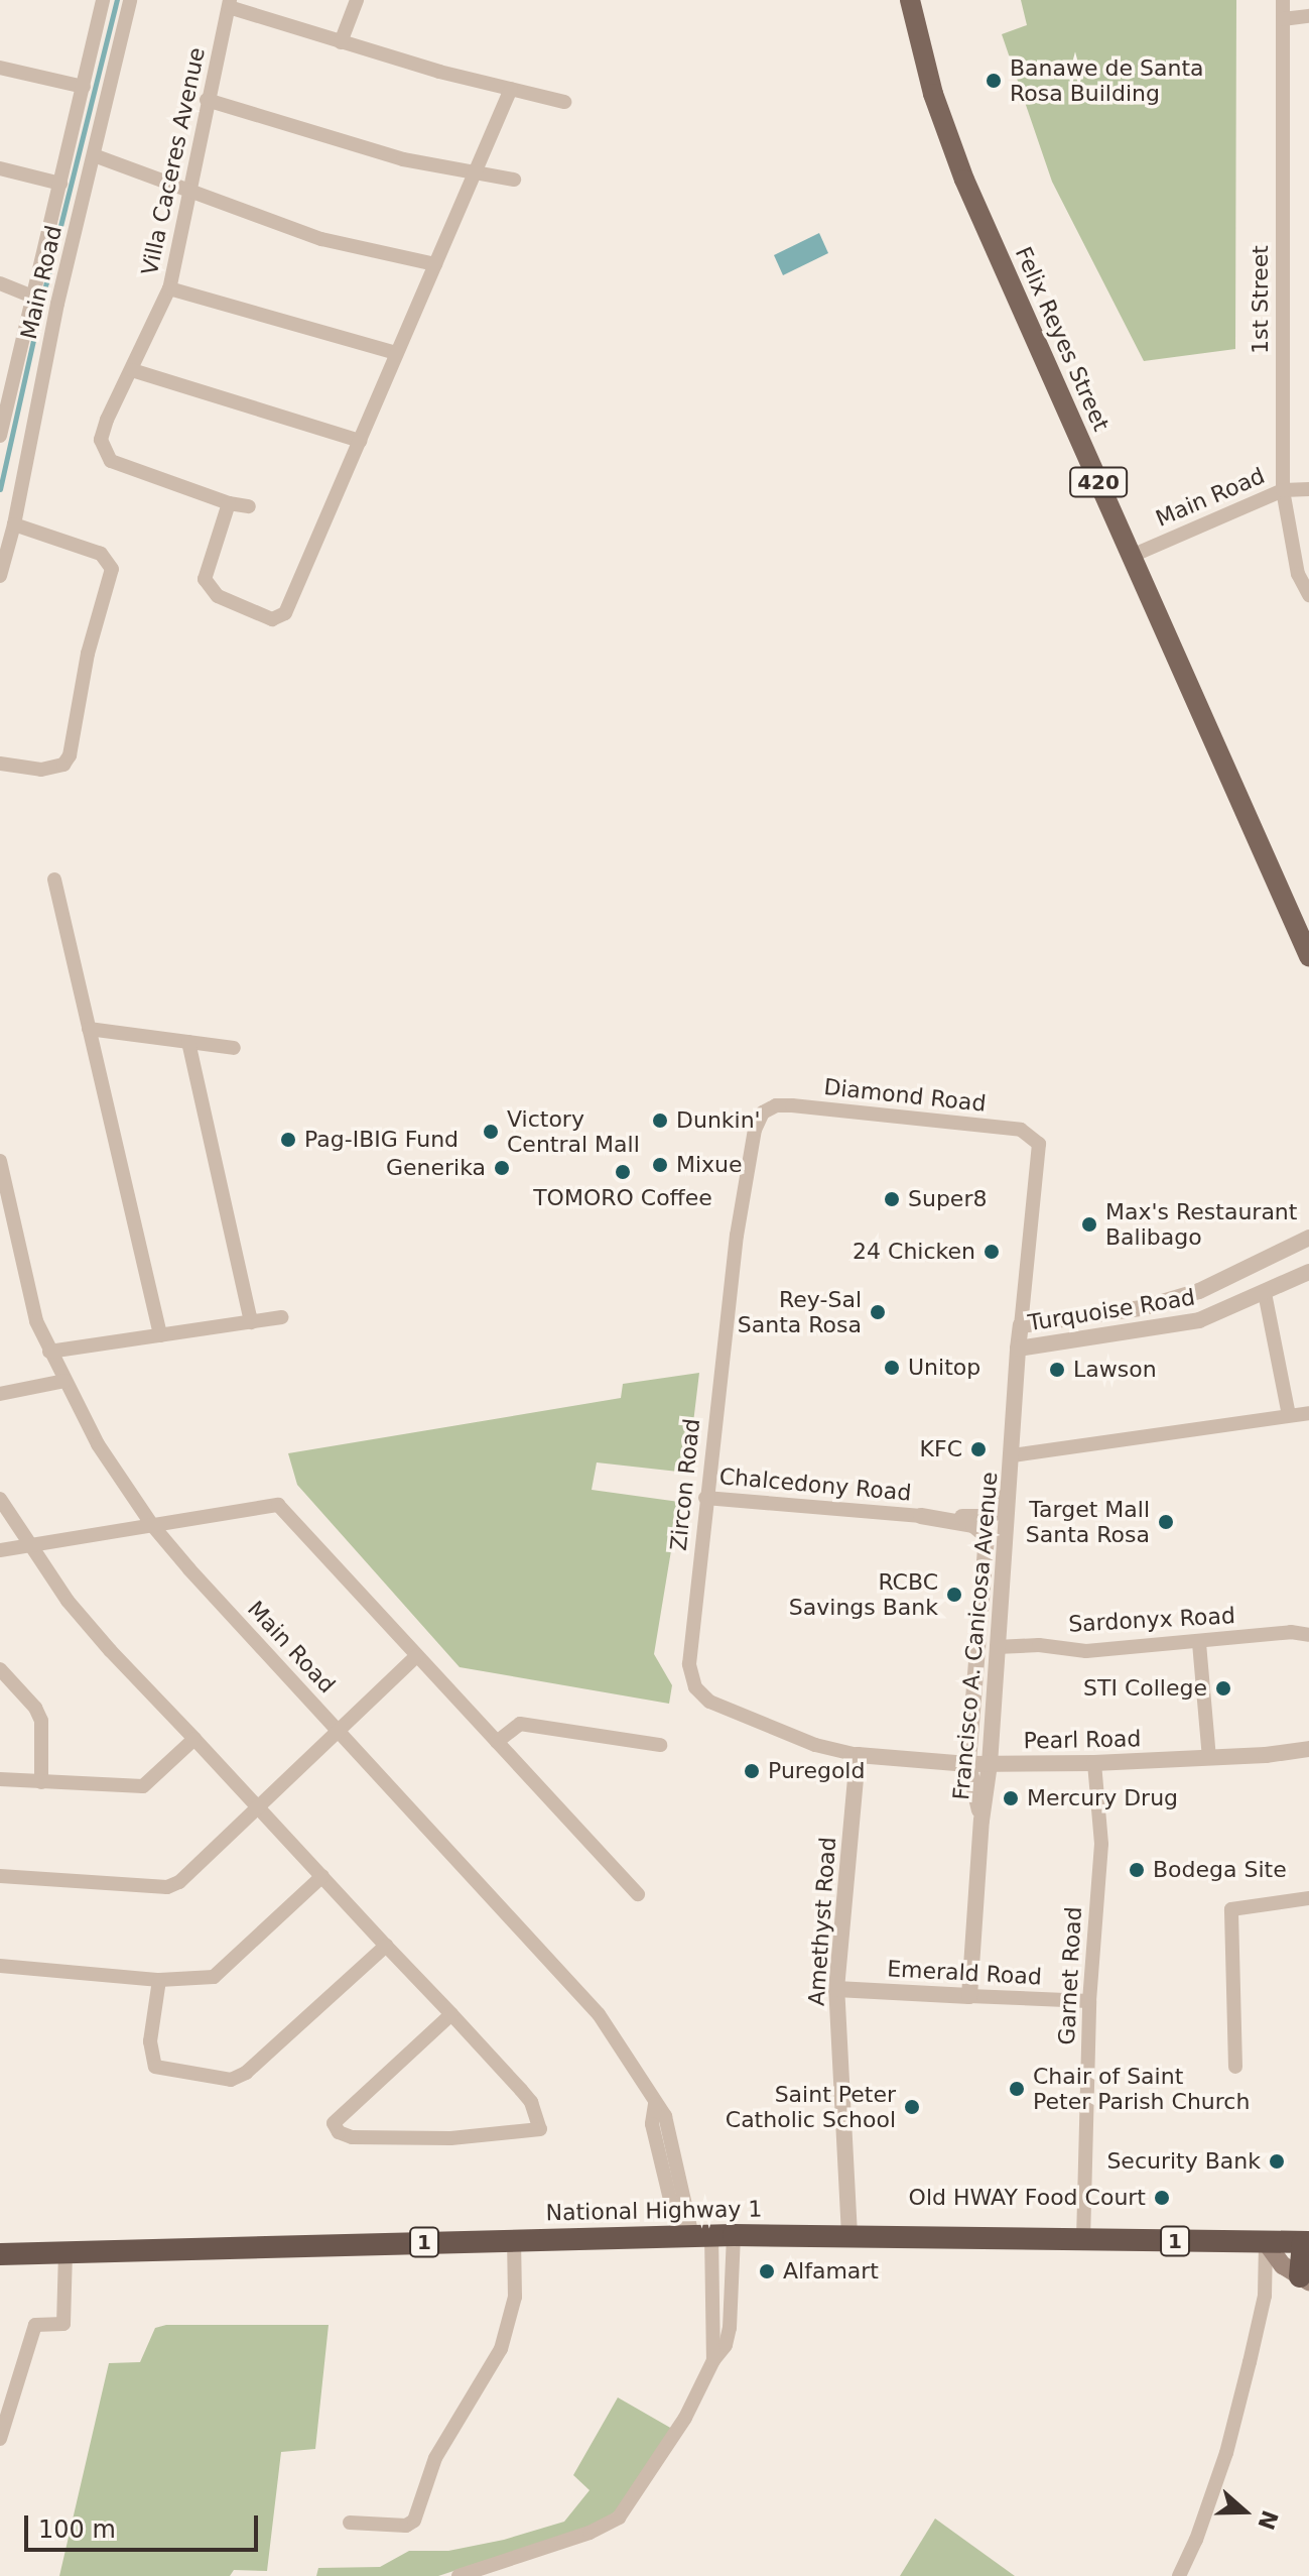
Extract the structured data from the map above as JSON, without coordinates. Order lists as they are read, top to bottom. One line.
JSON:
{"streets":{"highway":["National Highway 1","1"],"main road":["Felix Reyes Street","420"],"street":["Villa Caceres Avenue","Main Road","1st Street","Diamond Road","Turquoise Road","Zircon Road","Chalcedony Road","Sardonyx Road","Francisco A. Canicosa Avenue","Pearl Road","Amethyst Road","Emerald Road","Garnet Road"]},"crossings":[["Main Road","1st Street"],["Main Road","Felix Reyes Street"],["Main Road","National Highway 1"],["Diamond Road","Turquoise Road"],["Diamond Road","Zircon Road"],["Turquoise Road","Francisco A. Canicosa Avenue"],["Zircon Road","Chalcedony Road"],["Zircon Road","Pearl Road"],["Zircon Road","Amethyst Road"],["Chalcedony Road","Francisco A. Canicosa Avenue"],["Sardonyx Road","Francisco A. Canicosa Avenue"],["Francisco A. Canicosa Avenue","Pearl Road"],["Francisco A. Canicosa Avenue","Emerald Road"],["Pearl Road","Amethyst Road"],["Pearl Road","Garnet Road"],["Amethyst Road","Emerald Road"],["Amethyst Road","National Highway 1"],["Emerald Road","Garnet Road"],["Garnet Road","National Highway 1"]],"places":["Banawe de Santa Rosa Building","Dunkin'","Victory Central Mall","Pag-IBIG Fund","Mixue","Generika","TOMORO Coffee","Super8","Max's Restaurant Balibago","24 Chicken","Rey-Sal Santa Rosa","Unitop","Lawson","KFC","Target Mall Santa Rosa","RCBC Savings Bank","STI College","Puregold","Mercury Drug","Bodega Site","Chair of Saint Peter Parish Church","Saint Peter Catholic School","Security Bank","Old HWAY Food Court","Alfamart"],"scale_bar":"100 m","north":"right"}
